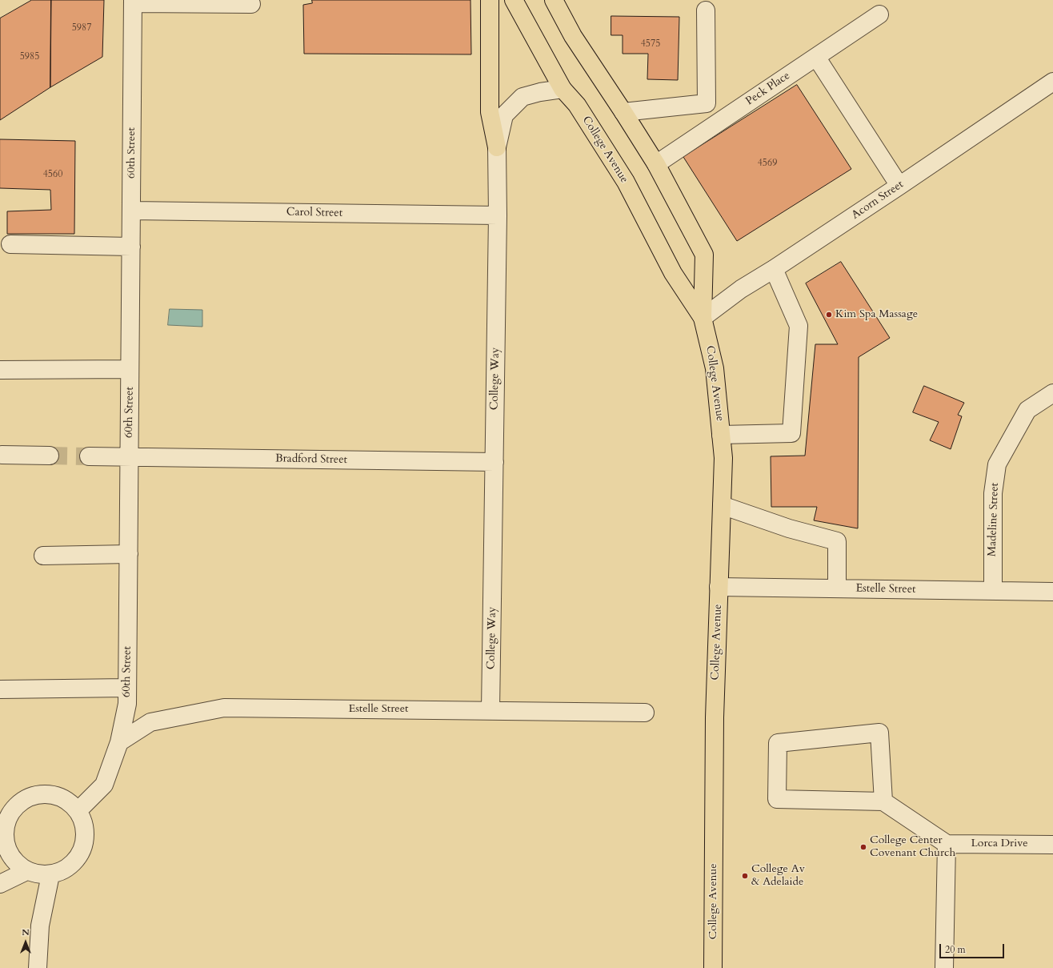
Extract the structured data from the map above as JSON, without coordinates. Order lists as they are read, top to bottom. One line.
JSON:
{"streets":{"main road":["College Avenue"],"street":["Peck Place","60th Street","Acorn Street","Carol Street","College Way","Bradford Street","Madeline Street","Estelle Street","Lorca Drive"]},"crossings":[["Peck Place","College Avenue"],["College Avenue","Acorn Street"],["College Avenue","College Way"],["College Avenue","Estelle Street"],["60th Street","Carol Street"],["60th Street","Bradford Street"],["60th Street","Estelle Street"],["Carol Street","College Way"],["College Way","Bradford Street"],["College Way","Estelle Street"],["Madeline Street","Estelle Street"]],"places":["Kim Spa Massage","College Center Covenant Church","College Av & Adelaide"],"house_numbers":["5987","4575","5985","4569","4560"],"scale_bar":"20 m","north":"top"}
